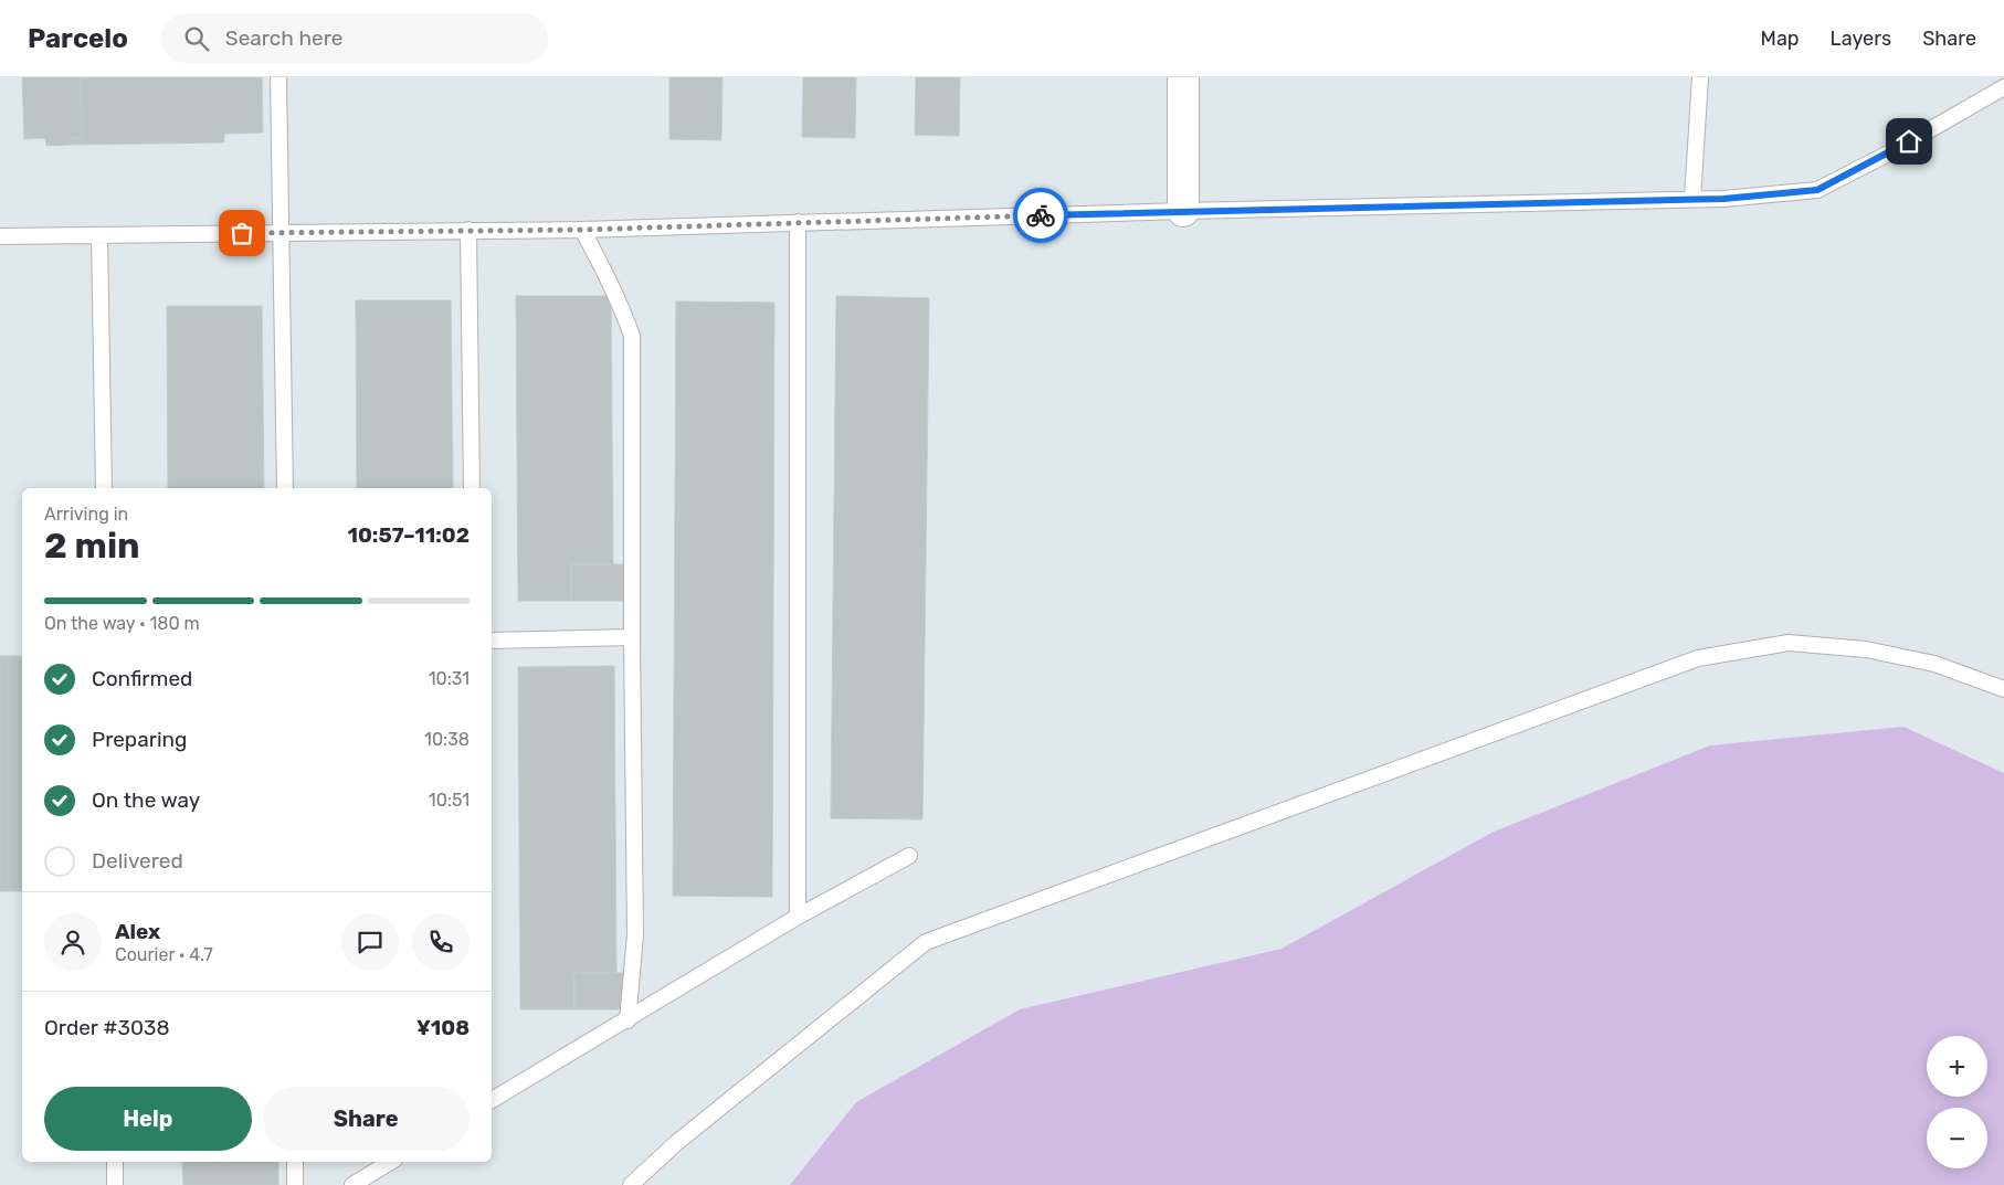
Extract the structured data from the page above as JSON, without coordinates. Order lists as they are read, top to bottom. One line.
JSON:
{"page":{"header":"Parcelo","search":"Search here","nav":["Map","Layers","Share"],"heading":["2 min","Arriving in","10:57–11:02"],"panel":["Alex","Courier · 4.7","Order #3038","¥108"],"bar":"On the way · 180 m","list":[["Confirmed","10:31"],["Preparing","10:38"],["On the way","10:51"],"Delivered"],"map_buttons":["+","−"],"buttons":["Help","Share"]}}
